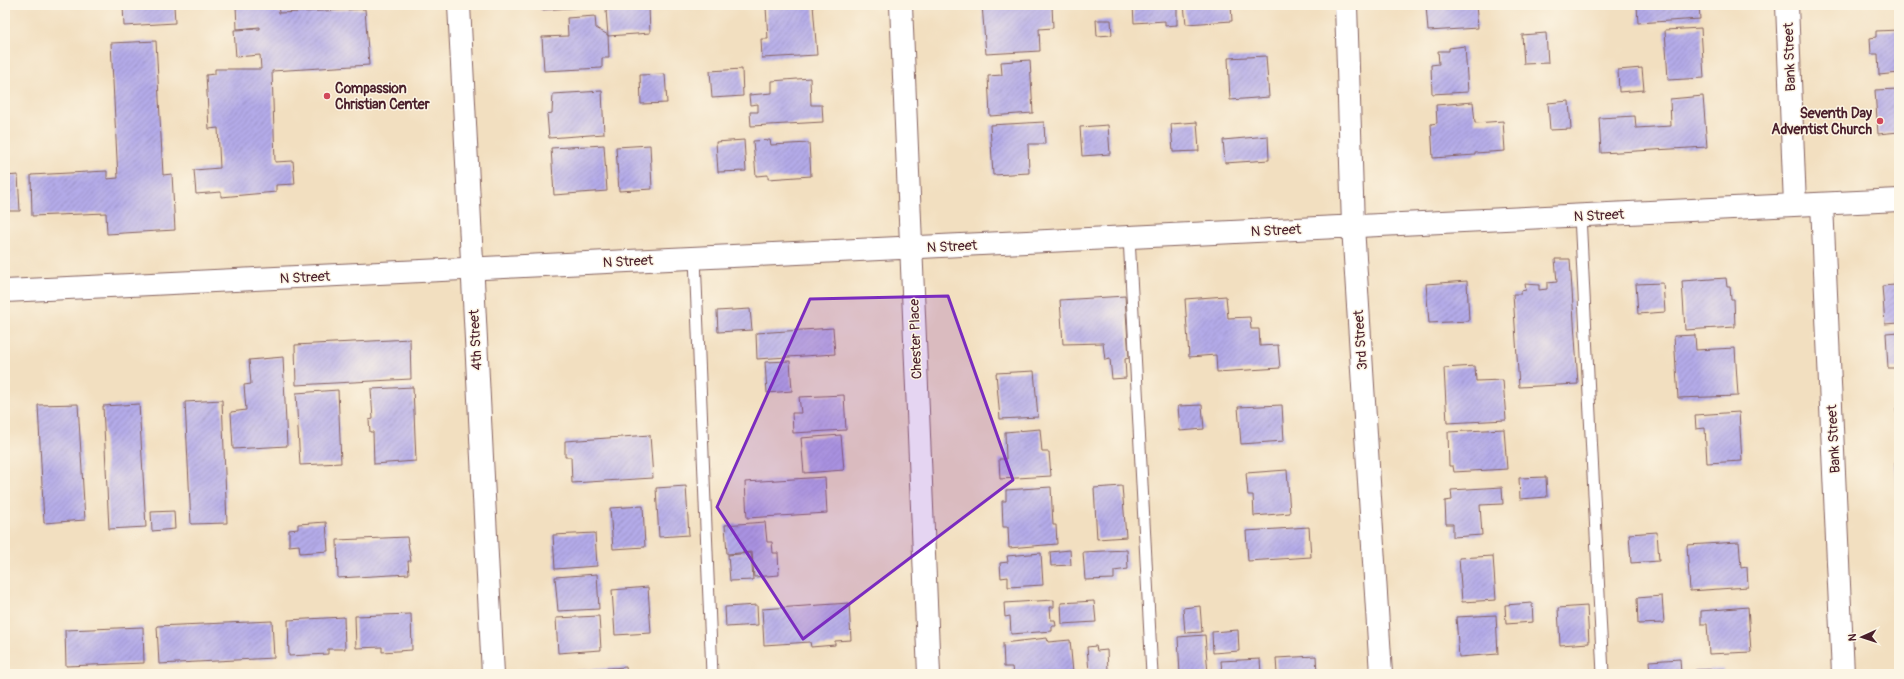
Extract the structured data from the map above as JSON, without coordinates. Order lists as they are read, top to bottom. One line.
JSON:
{"streets":{"street":["Bank Street","N Street","Chester Place","4th Street","3rd Street"]},"crossings":[["Bank Street","N Street"],["N Street","Chester Place"],["N Street","4th Street"],["N Street","3rd Street"]],"places":["Compassion Christian Center","Seventh Day Adventist Church"],"north":"left"}
